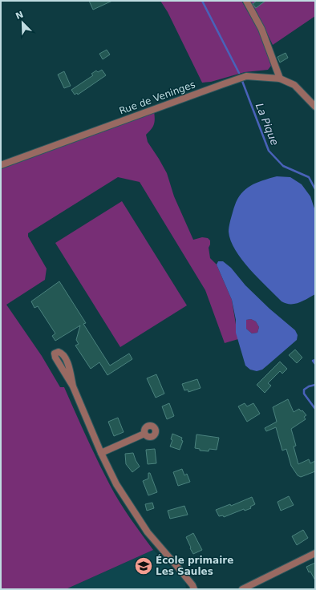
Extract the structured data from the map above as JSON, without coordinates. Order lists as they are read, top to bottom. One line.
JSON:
{"streets":{"street":["Rue de Veninges"]},"water":["La Pique"],"places":{"school or university":["École primaire Les Saules"]},"north":"top left"}
